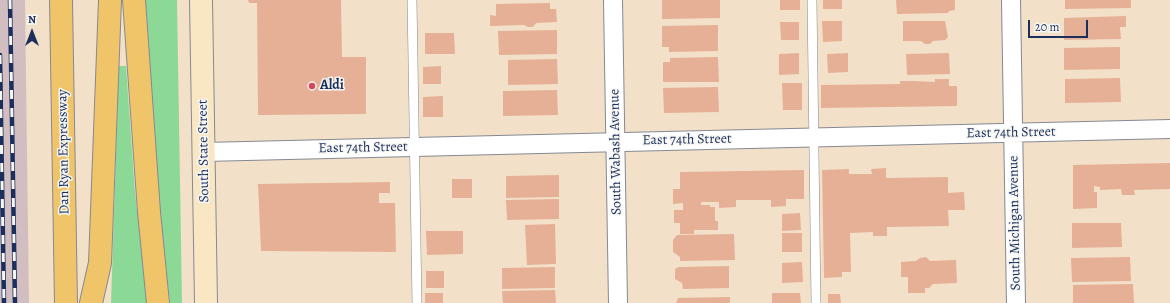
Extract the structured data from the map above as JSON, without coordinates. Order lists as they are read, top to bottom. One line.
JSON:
{"streets":{"highway":["Dan Ryan Expressway"],"main road":["South State Street"],"street":["East 74th Street","South Wabash Avenue","South Michigan Avenue"]},"crossings":[["East 74th Street","South State Street"],["East 74th Street","South Wabash Avenue"],["East 74th Street","South Michigan Avenue"]],"places":["Aldi"],"scale_bar":"20 m","north":"top"}
